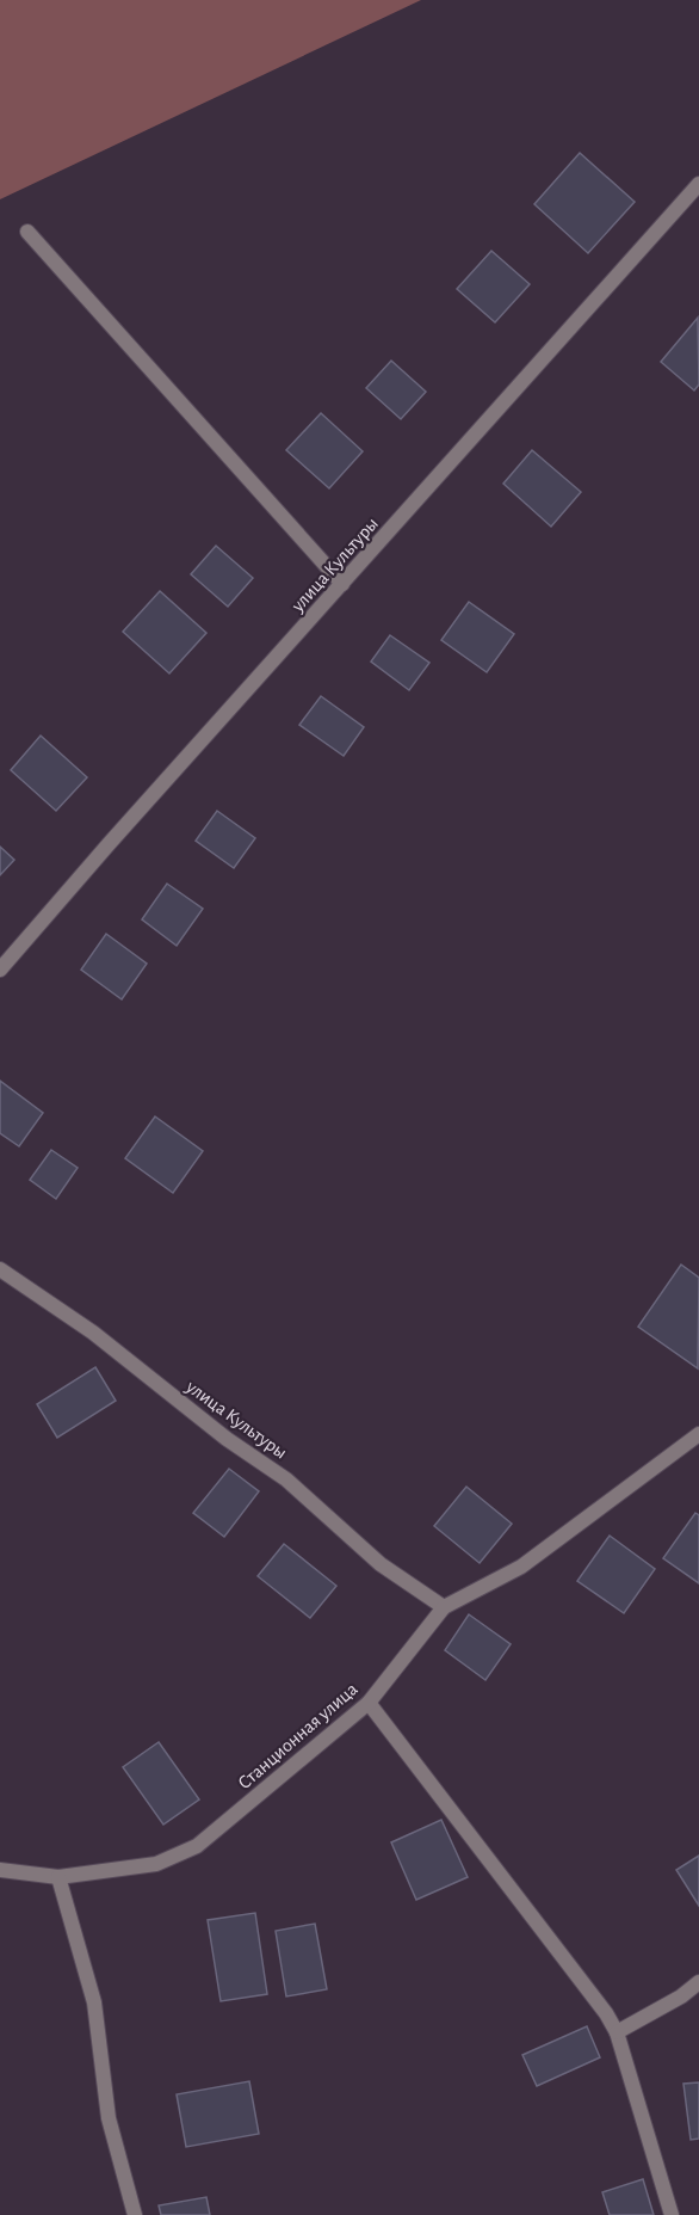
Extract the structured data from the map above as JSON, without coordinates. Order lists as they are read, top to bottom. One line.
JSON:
{"streets":{"street":["улица Культуры","Станционная улица"]},"crossings":[["улица Культуры","Станционная улица"]]}
